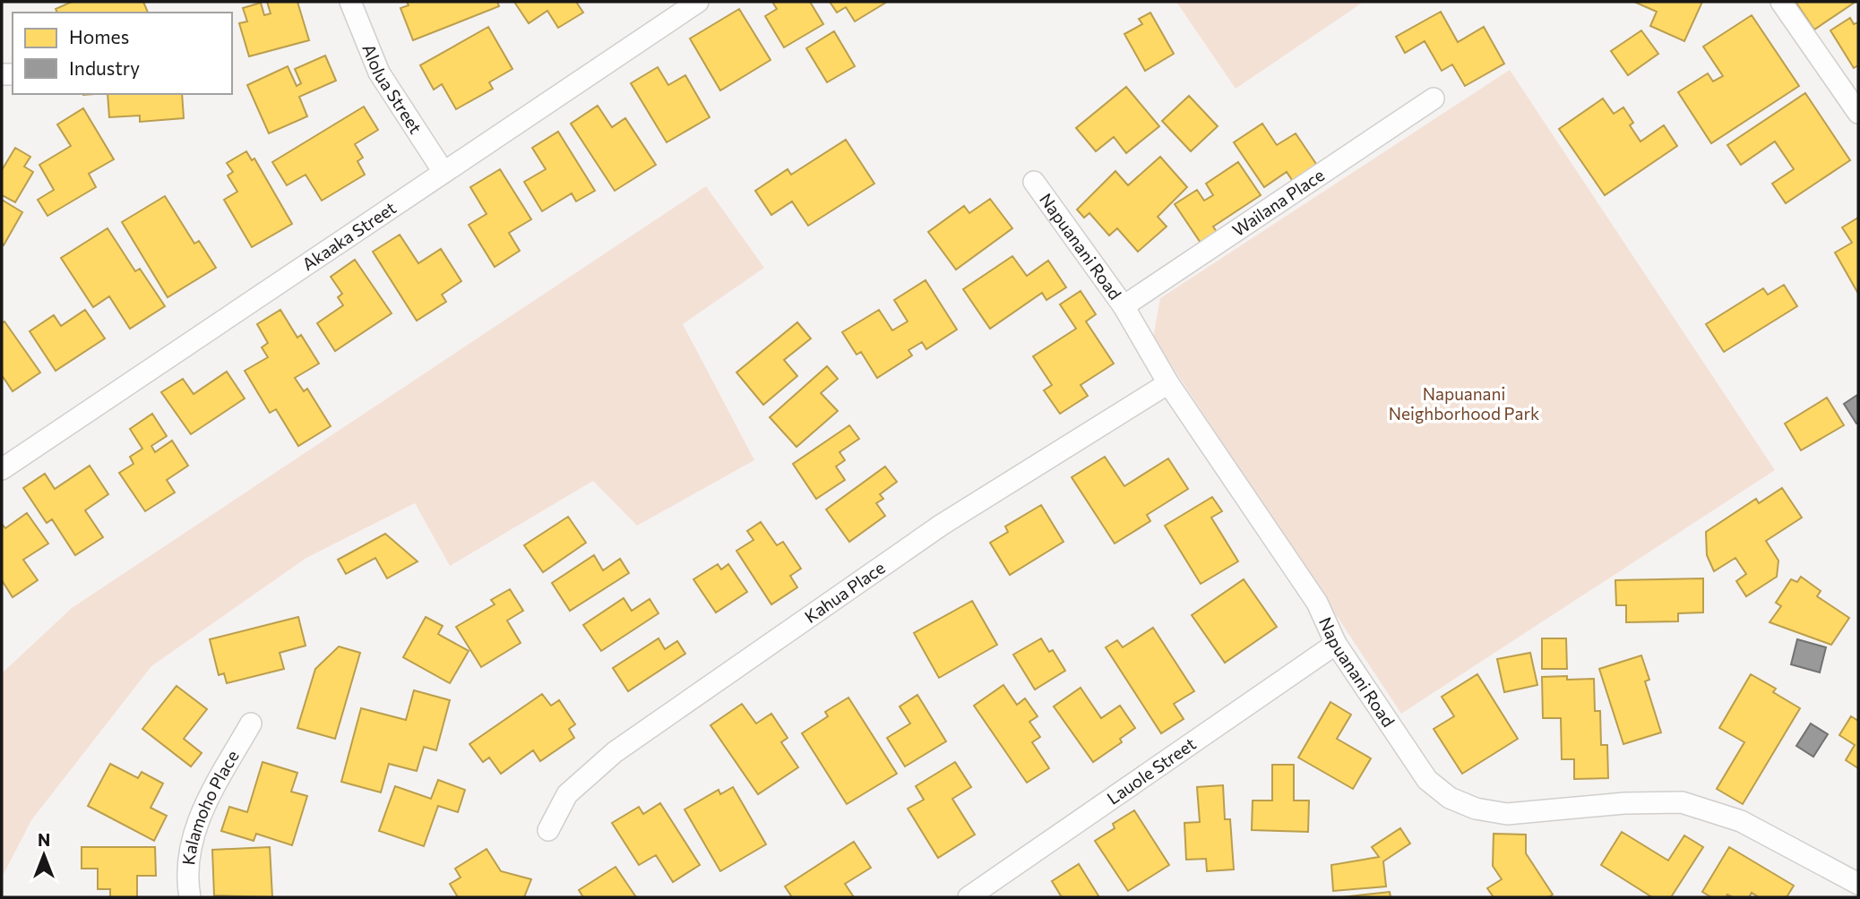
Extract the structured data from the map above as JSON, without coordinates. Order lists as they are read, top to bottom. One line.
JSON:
{"streets":{"street":["Alolua Street","Wailana Place","Akaaka Street","Napuanani Road","Kahua Place","Lauole Street","Kalamoho Place"]},"crossings":[["Alolua Street","Akaaka Street"],["Wailana Place","Napuanani Road"],["Napuanani Road","Kahua Place"],["Napuanani Road","Lauole Street"]],"parks":["Napuanani Neighborhood Park"],"legend":["Homes","Industry"],"north":"top"}
